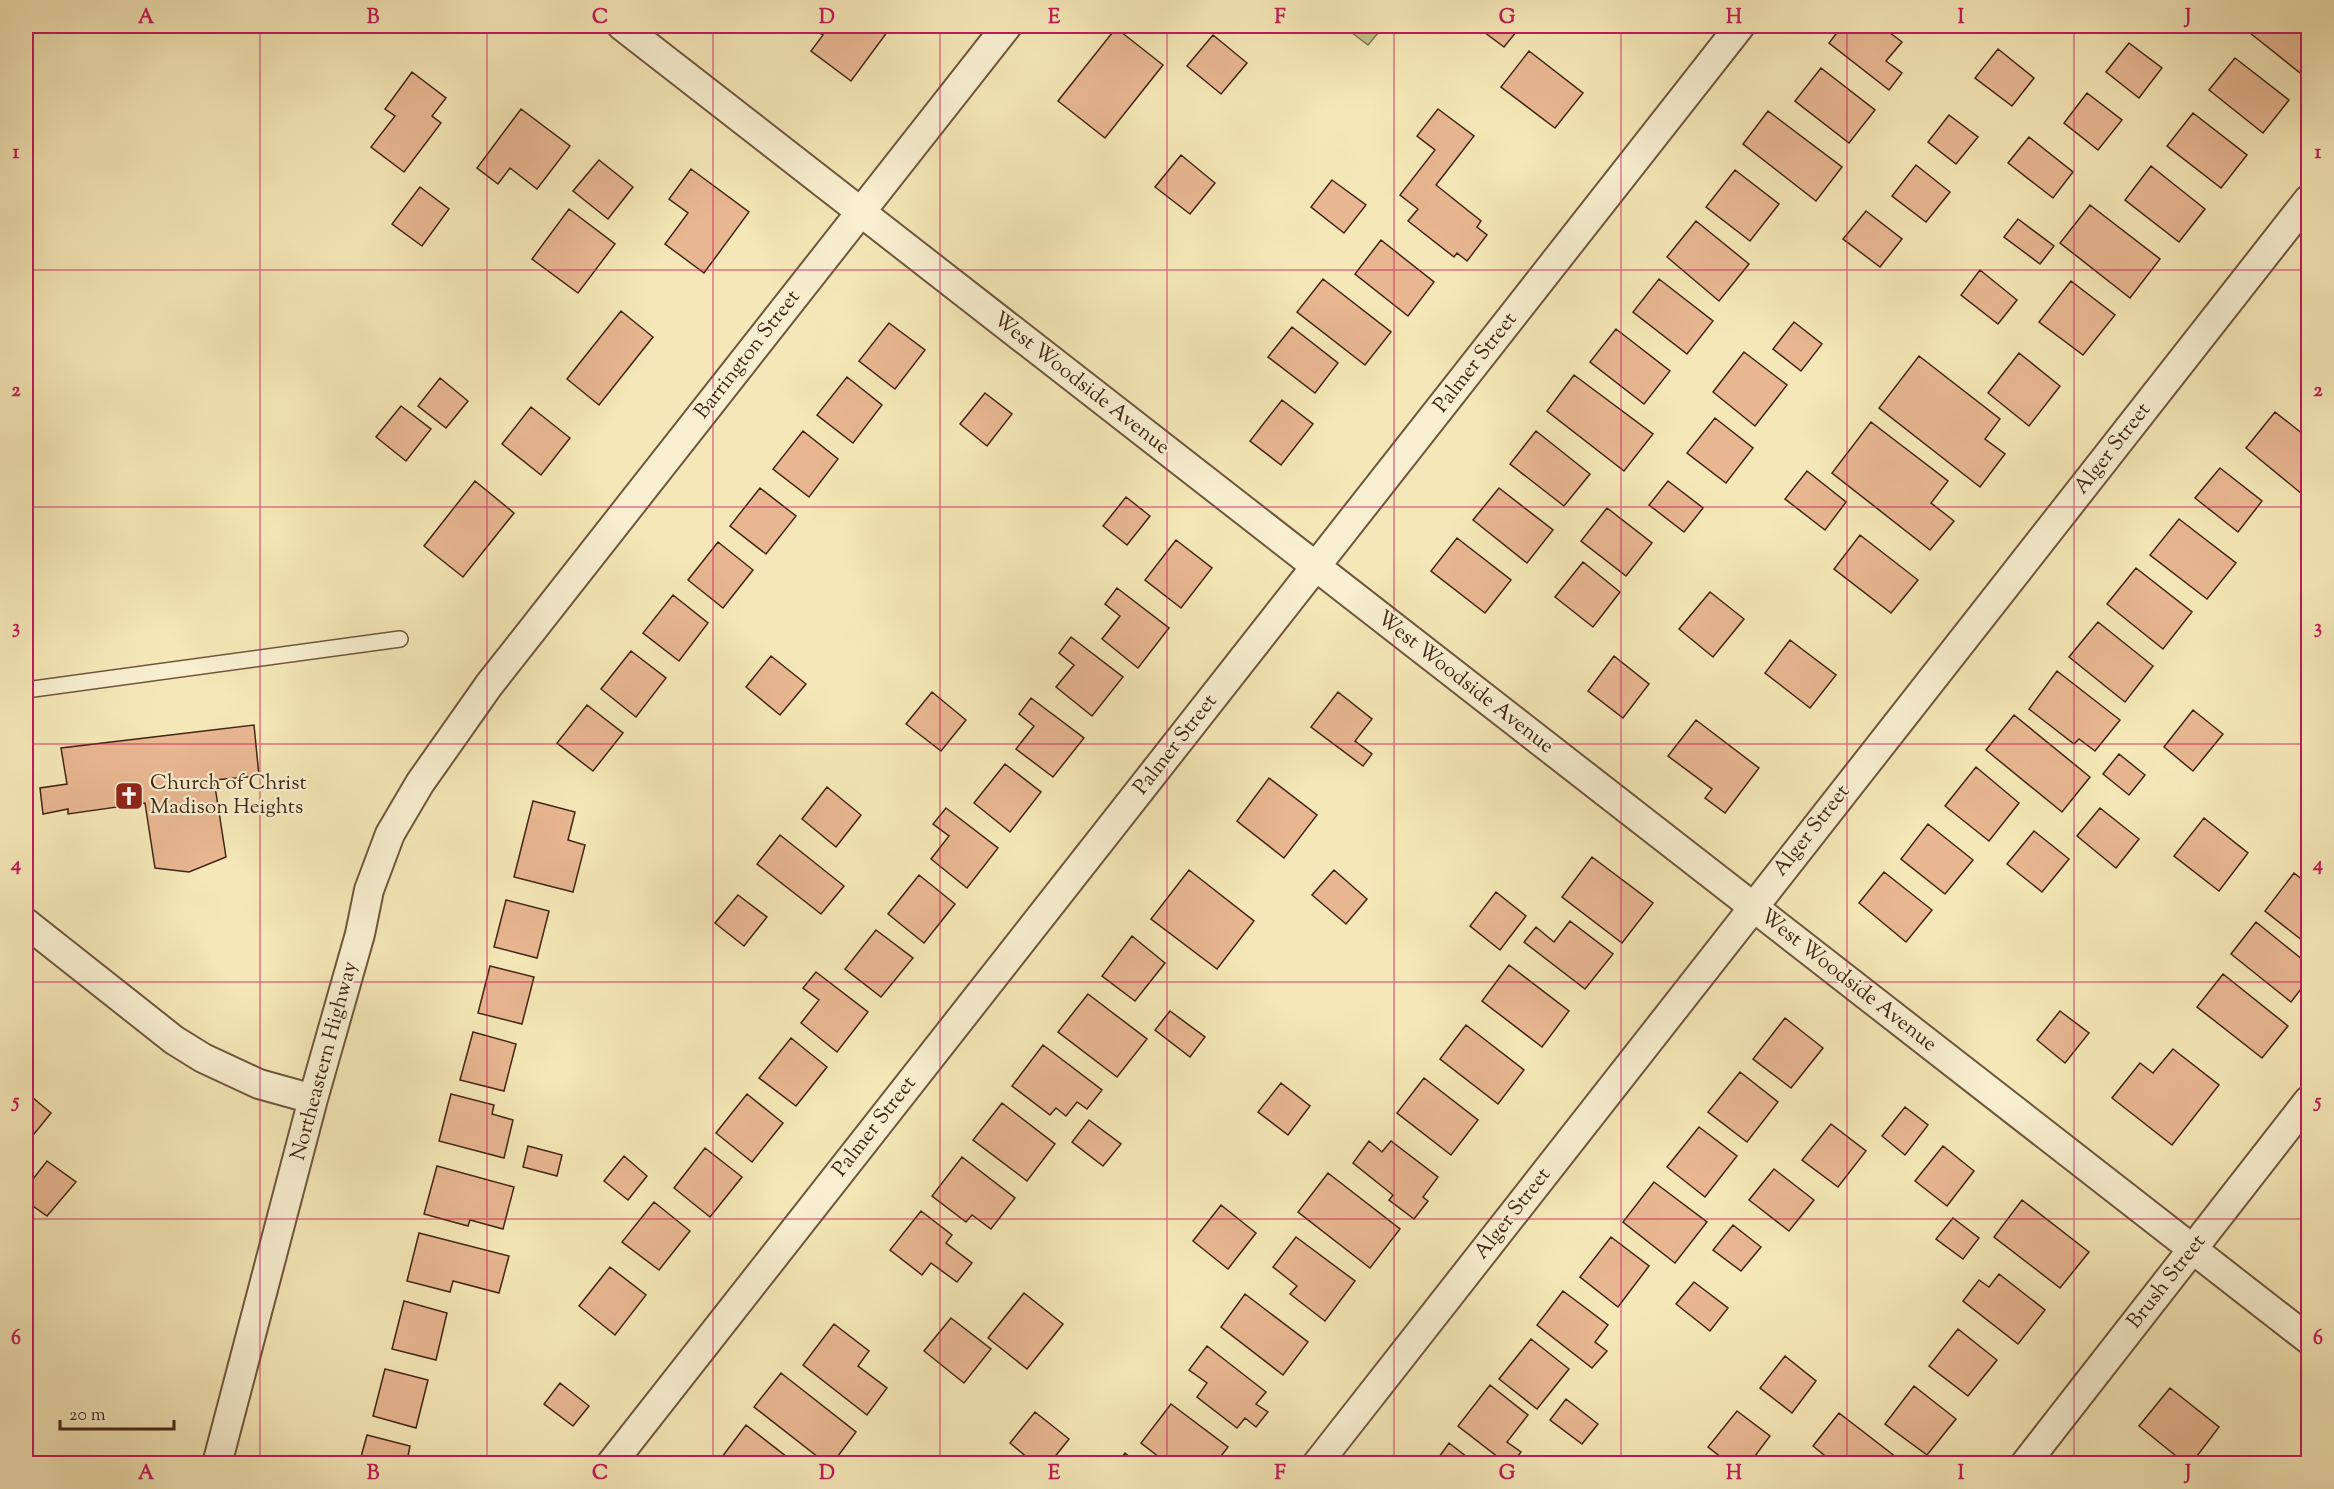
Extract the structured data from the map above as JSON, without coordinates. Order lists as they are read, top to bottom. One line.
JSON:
{"streets":{"street":["Barrington Street","Palmer Street","West Woodside Avenue","Alger Street","Northeastern Highway","Brush Street"]},"crossings":[["Barrington Street","West Woodside Avenue"],["Barrington Street","Northeastern Highway"],["Palmer Street","West Woodside Avenue"],["West Woodside Avenue","Alger Street"],["West Woodside Avenue","Brush Street"]],"places":{"church":["Church of Christ Madison Heights"]},"scale_bar":"20 m","grid":{"columns":["A","B","C","D","E","F","G","H","I","J"],"rows":["1","2","3","4","5","6"]}}
